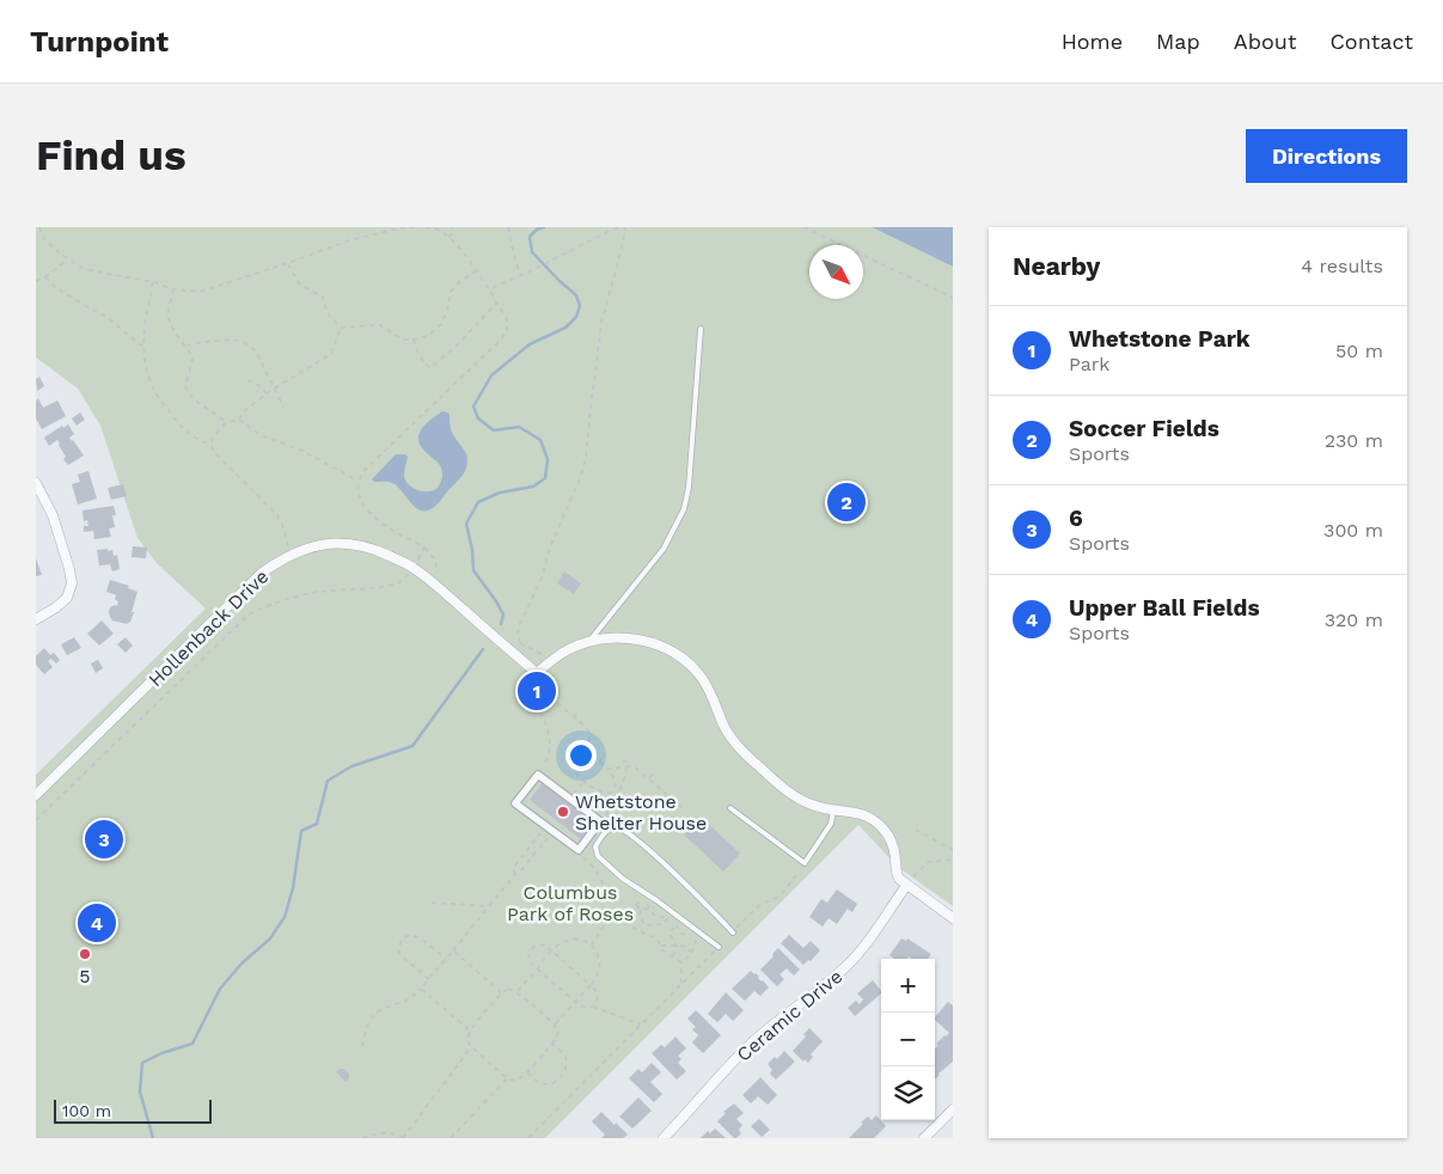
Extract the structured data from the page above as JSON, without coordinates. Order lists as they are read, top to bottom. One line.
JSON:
{"streets":{"street":["Hollenback Drive","Ceramic Drive"]},"parks":["Columbus Park of Roses"],"places":["Whetstone Shelter House","5"],"scale_bar":"100 m","north":"bottom right","page":{"header":"Turnpoint","nav":["Home","Map","About","Contact"],"buttons":"Directions","title":"Find us","heading":["Nearby","4 results"],"list":[{"mark":"1","name":"Whetstone Park","note":"Park","value":"50 m"},{"mark":"2","name":"Soccer Fields","note":"Sports","value":"230 m"},{"mark":"3","name":"6","note":"Sports","value":"300 m"},{"mark":"4","name":"Upper Ball Fields","note":"Sports","value":"320 m"}],"pins":["2","1","3","4"],"map_buttons":["+","−"],"scale":"100 m"}}
